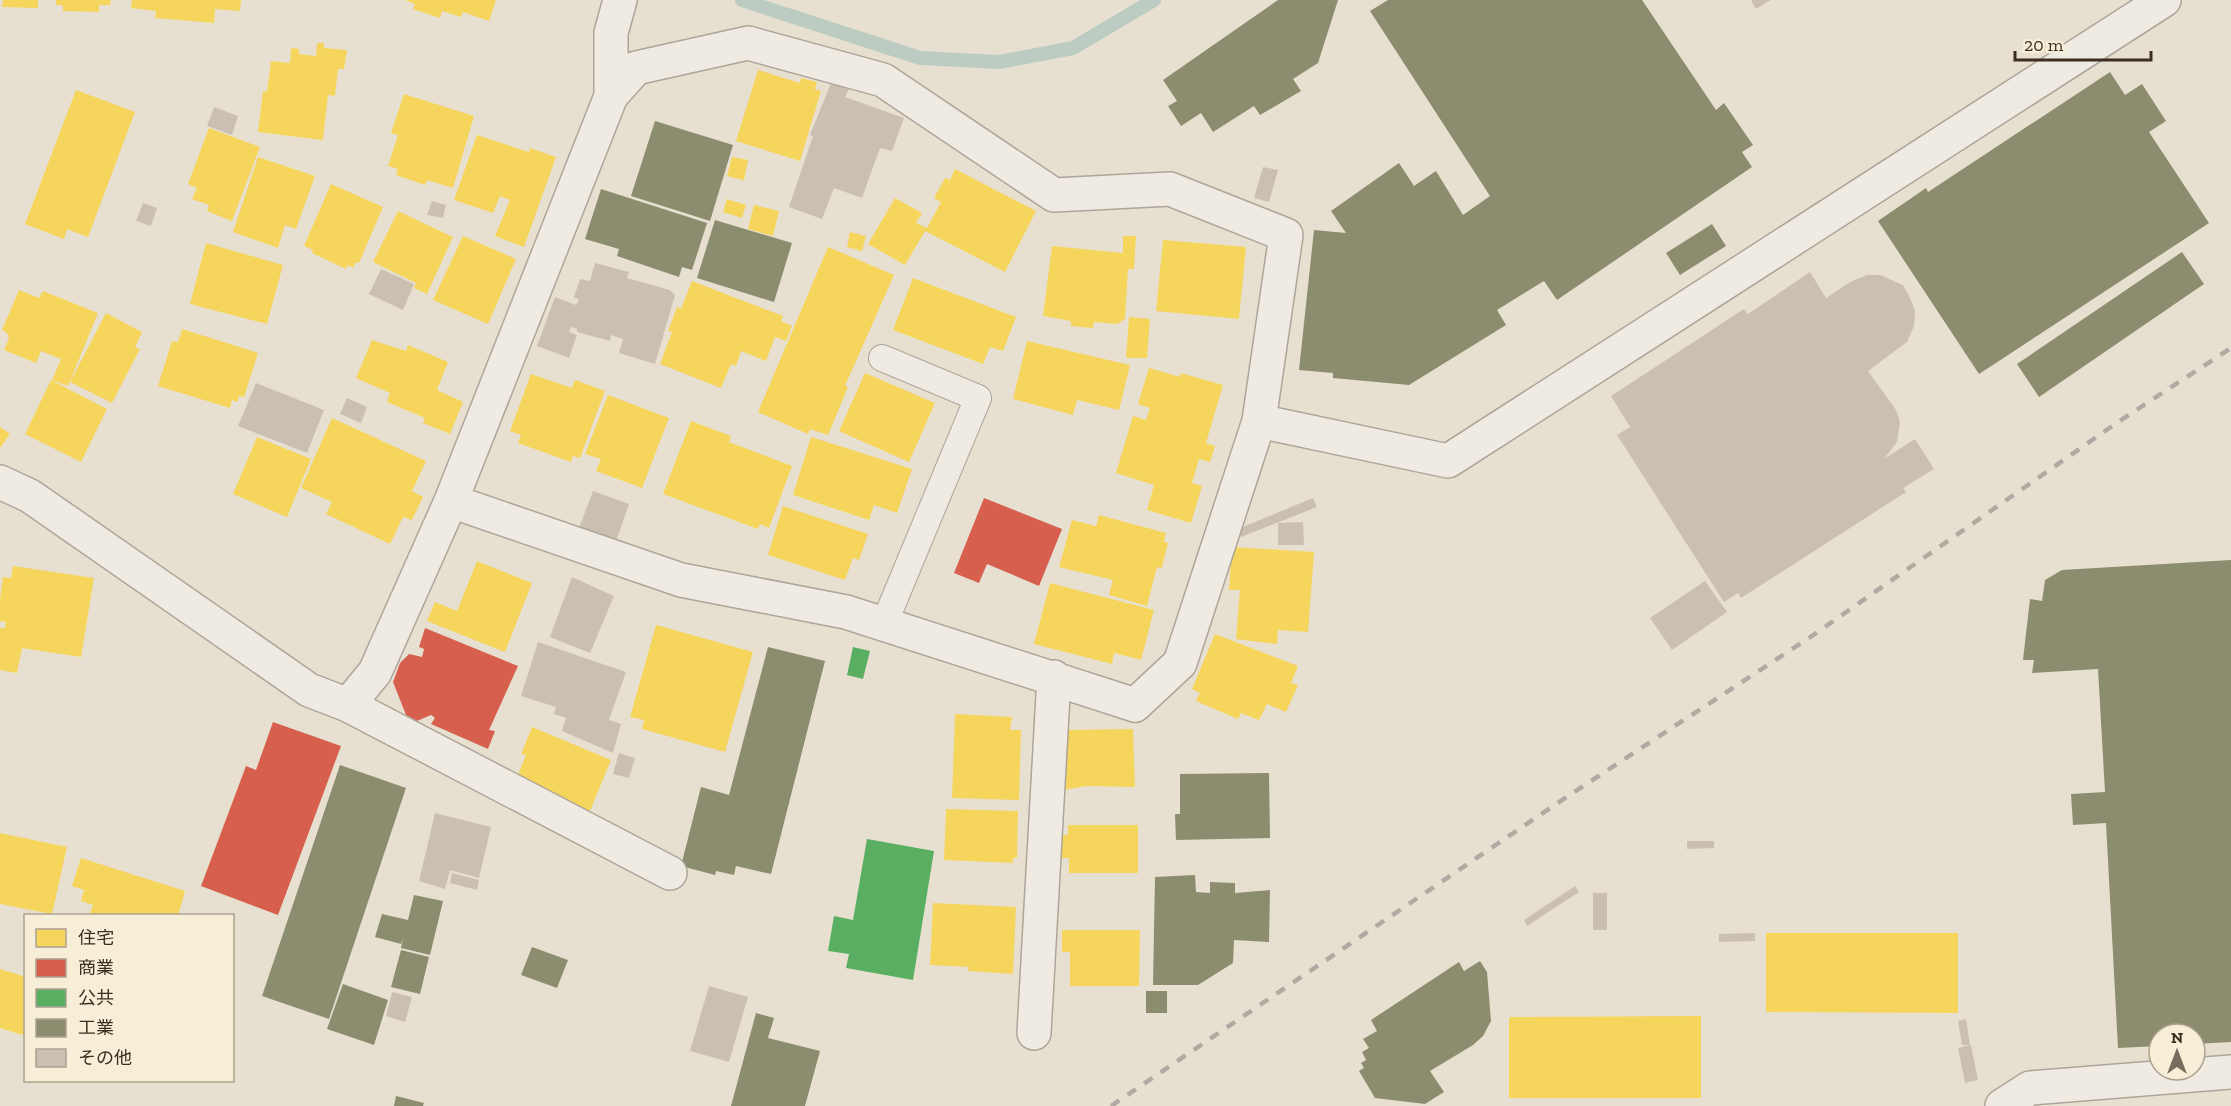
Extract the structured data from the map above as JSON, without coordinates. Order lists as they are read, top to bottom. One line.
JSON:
{"legend":["住宅","商業","公共","工業","その他"],"scale_bar":"20 m","north":"top"}
